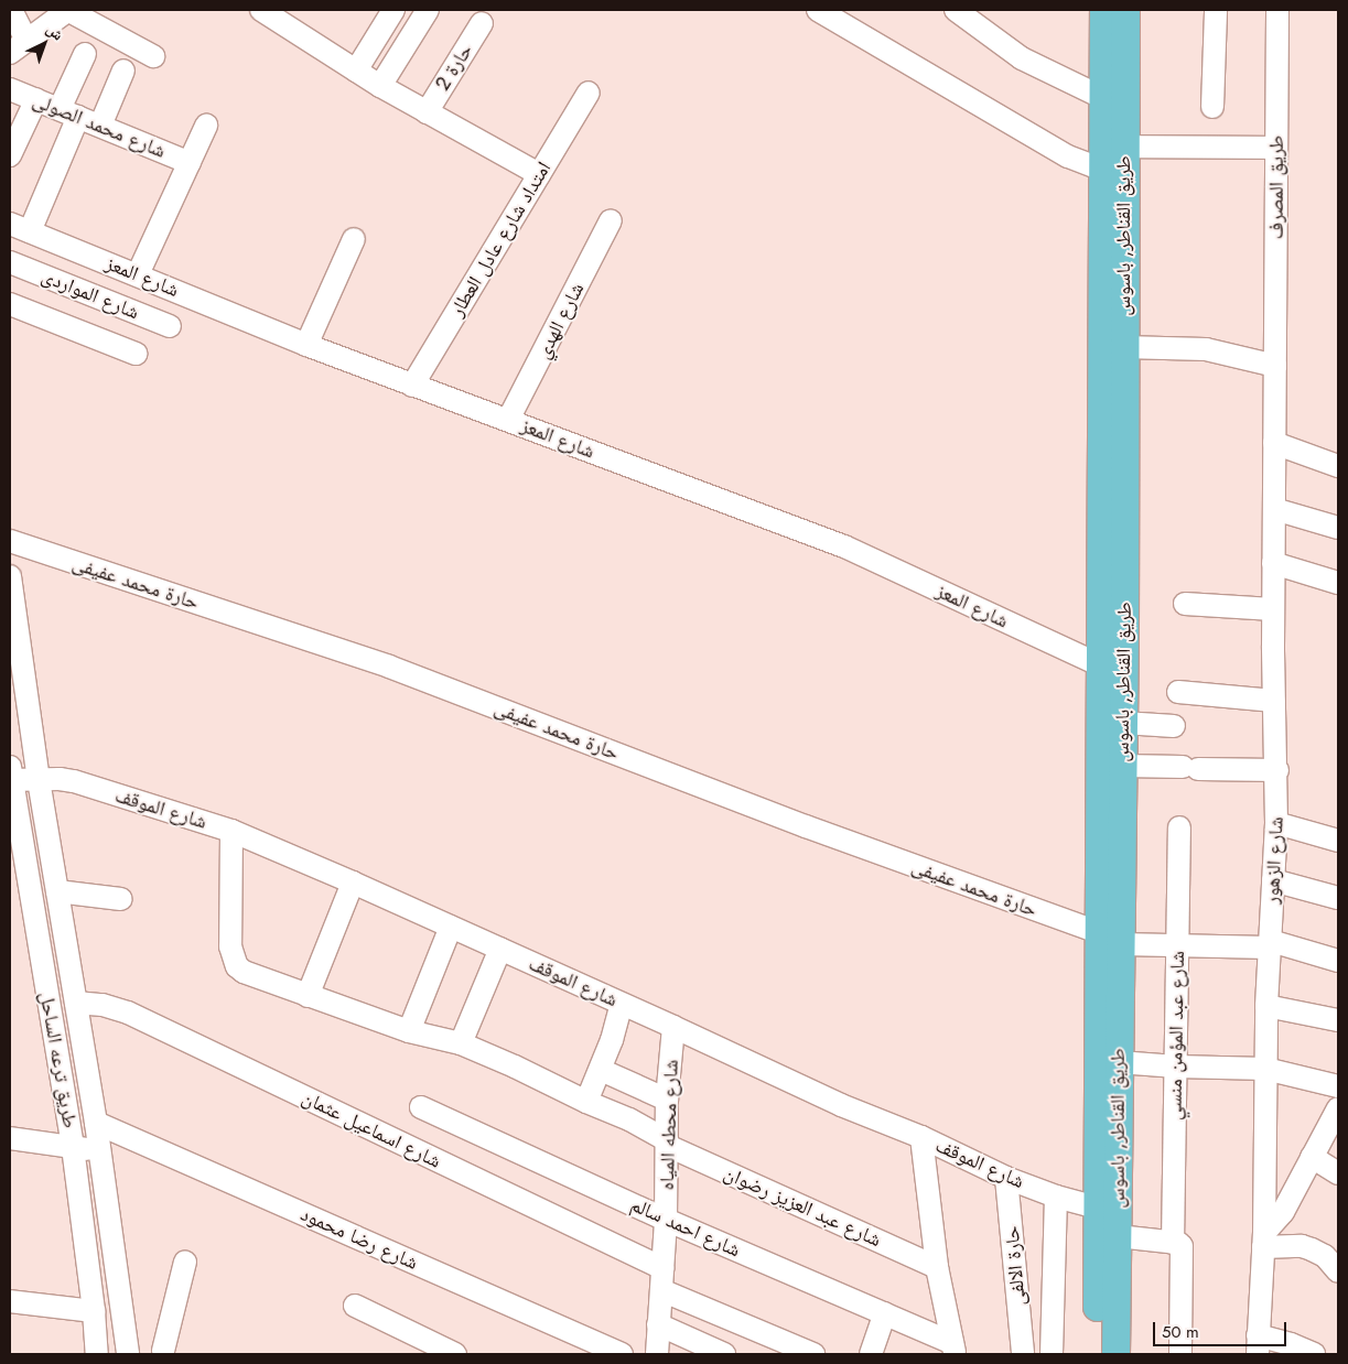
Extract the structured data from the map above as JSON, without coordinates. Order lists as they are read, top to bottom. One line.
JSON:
{"streets":{"main road":["طريق القناطر, باسوس"],"street":["حارة 2","شارع محمد الصولى","طريق المصرف","امتداد شارع عادل العطار","شارع المعز","شارع المواردى","شارع الهدي","حارة محمد عفيفى","شارع الموقف","شارع الزهور","شارع عبد المؤمن منسي","طريق ترعه الساحل","شارع محطه المياه","شارع اسماعيل عثمان","شارع عبد العزيز رضوان","شارع احمد سالم","شارع رضا محمود","حارة الالفى"]},"crossings":[["طريق المصرف","شارع الزهور"],["طريق القناطر, باسوس","شارع المعز"],["طريق القناطر, باسوس","حارة محمد عفيفى"],["طريق القناطر, باسوس","شارع الموقف"],["امتداد شارع عادل العطار","شارع المعز"],["شارع المعز","شارع الهدي"],["حارة محمد عفيفى","شارع الزهور"],["حارة محمد عفيفى","شارع عبد المؤمن منسي"],["شارع الموقف","طريق ترعه الساحل"],["شارع الموقف","شارع محطه المياه"],["شارع الموقف","شارع عبد العزيز رضوان"],["شارع الموقف","حارة الالفى"],["طريق ترعه الساحل","شارع اسماعيل عثمان"],["طريق ترعه الساحل","شارع رضا محمود"],["شارع محطه المياه","شارع اسماعيل عثمان"],["شارع محطه المياه","شارع عبد العزيز رضوان"],["شارع محطه المياه","شارع احمد سالم"]],"scale_bar":"50 m","north":"top right"}
